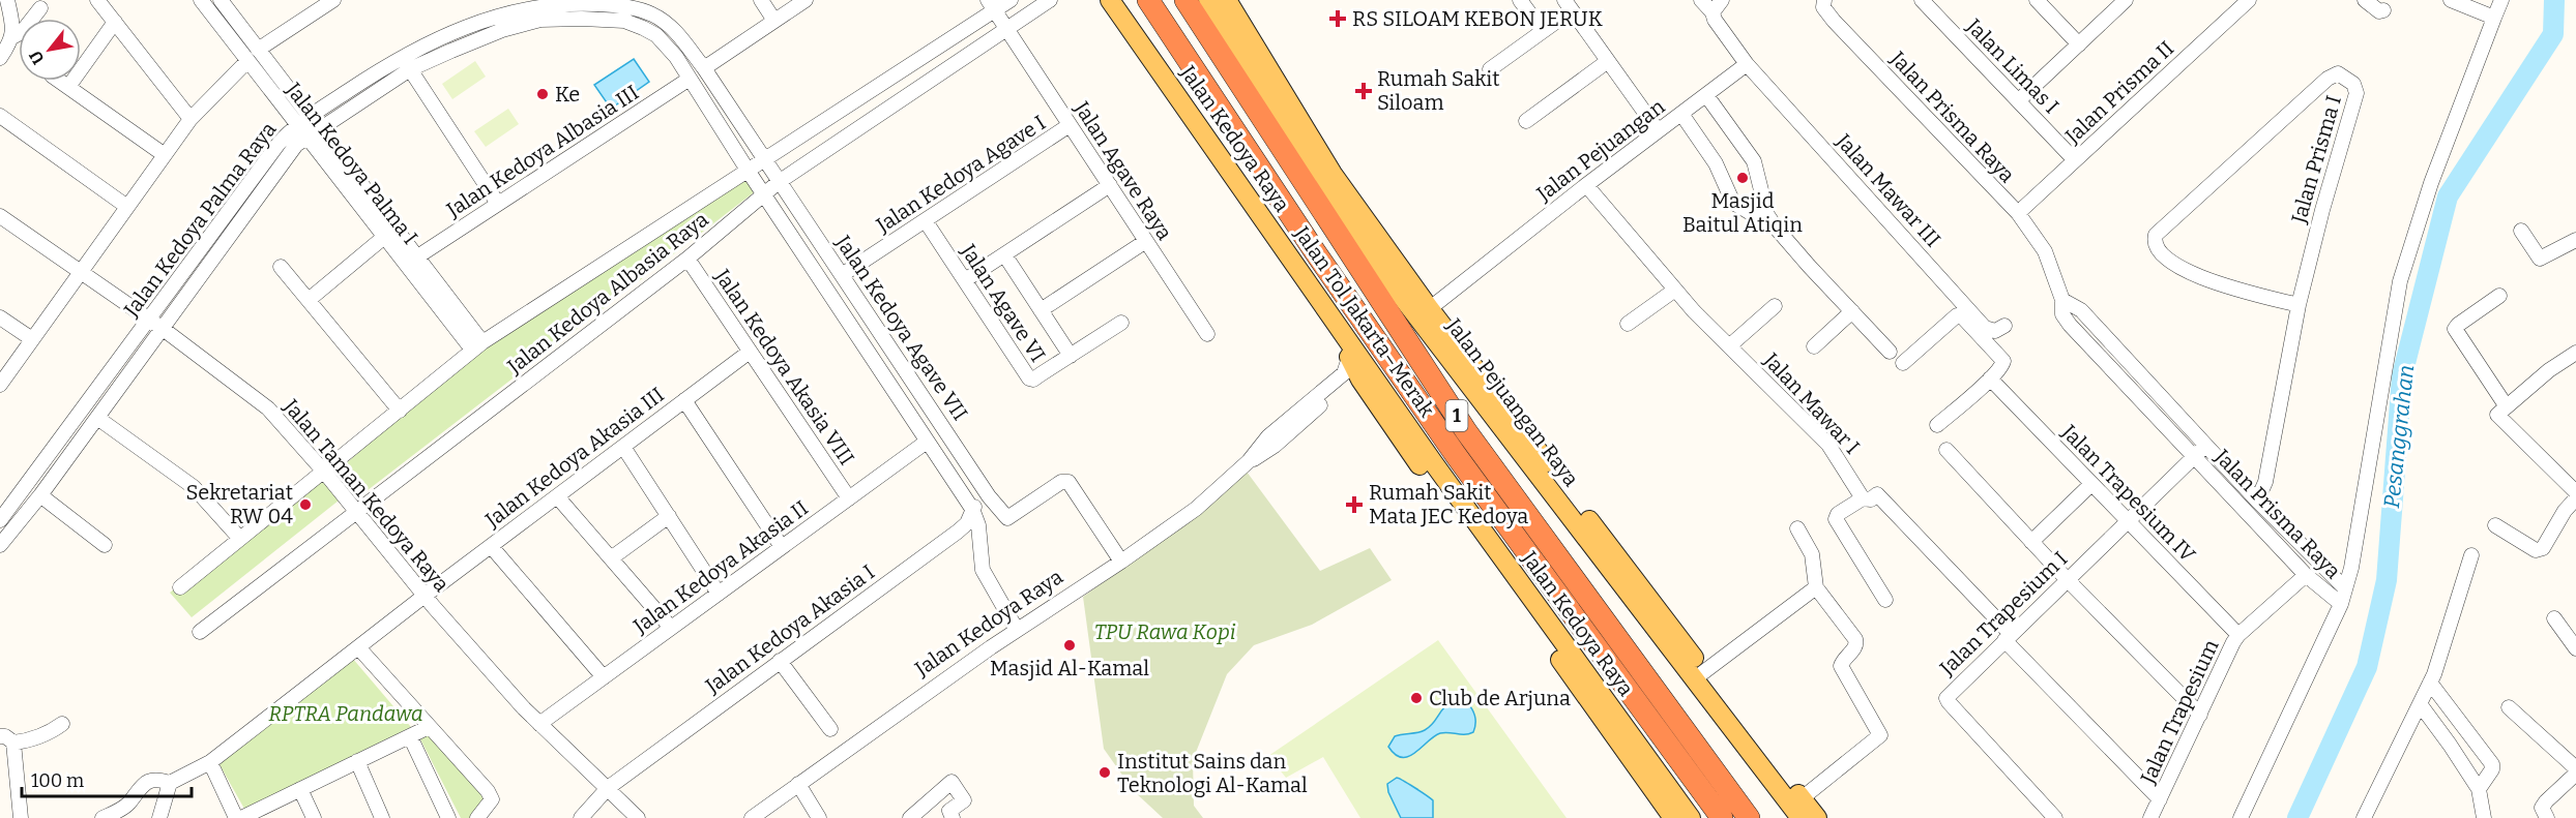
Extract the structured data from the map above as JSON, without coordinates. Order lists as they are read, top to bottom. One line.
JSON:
{"streets":{"highway":["Jalan Tol Jakarta–Merak","1"],"main road":["Jalan Kedoya Raya","Jalan Pejuangan Raya"],"street":["Jalan Limas I","Jalan Prisma II","Jalan Prisma Raya","Jalan Pejuangan","Jalan Kedoya Albasia III","Jalan Prisma I","Jalan Kedoya Palma I","Jalan Agave Raya","Jalan Kedoya Agave I","Jalan Mawar III","Jalan Kedoya Palma Raya","Jalan Kedoya Albasia Raya","Jalan Agave VI","Jalan Kedoya Agave VII","Jalan Kedoya Akasia VIII","Jalan Mawar I","Jalan Kedoya Akasia III","Jalan Trapesium IV","Jalan Taman Kedoya Raya","Jalan Kedoya Akasia II","Jalan Trapesium I","Jalan Kedoya Akasia I","Jalan Trapesium"]},"crossings":[["Jalan Limas I","Jalan Prisma II"],["Jalan Prisma II","Jalan Prisma Raya"],["Jalan Prisma Raya","Jalan Prisma I"],["Jalan Prisma Raya","Jalan Trapesium I"],["Jalan Prisma Raya","Jalan Trapesium"],["Jalan Kedoya Raya","Jalan Kedoya Agave VII"],["Jalan Pejuangan","Jalan Mawar III"],["Jalan Pejuangan","Jalan Pejuangan Raya"],["Jalan Pejuangan","Jalan Mawar I"],["Jalan Kedoya Albasia III","Jalan Kedoya Palma I"],["Jalan Kedoya Albasia III","Jalan Kedoya Palma Raya"],["Jalan Kedoya Palma I","Jalan Kedoya Palma Raya"],["Jalan Kedoya Palma I","Jalan Kedoya Albasia Raya"],["Jalan Agave Raya","Jalan Kedoya Agave I"],["Jalan Agave Raya","Jalan Kedoya Albasia Raya"],["Jalan Kedoya Agave I","Jalan Agave VI"],["Jalan Kedoya Agave I","Jalan Kedoya Agave VII"],["Jalan Kedoya Palma Raya","Jalan Kedoya Albasia Raya"],["Jalan Kedoya Palma Raya","Jalan Kedoya Agave VII"],["Jalan Kedoya Palma Raya","Jalan Taman Kedoya Raya"],["Jalan Kedoya Palma Raya","Jalan Kedoya Akasia II"],["Jalan Kedoya Palma Raya","Jalan Kedoya Akasia I"],["Jalan Kedoya Albasia Raya","Jalan Kedoya Agave VII"],["Jalan Kedoya Albasia Raya","Jalan Kedoya Akasia VIII"],["Jalan Kedoya Albasia Raya","Jalan Taman Kedoya Raya"],["Jalan Kedoya Agave VII","Jalan Kedoya Akasia I"],["Jalan Kedoya Akasia VIII","Jalan Kedoya Akasia III"],["Jalan Kedoya Akasia VIII","Jalan Kedoya Akasia II"],["Jalan Kedoya Akasia III","Jalan Taman Kedoya Raya"],["Jalan Trapesium IV","Jalan Trapesium I"],["Jalan Trapesium IV","Jalan Trapesium"],["Jalan Taman Kedoya Raya","Jalan Kedoya Akasia II"],["Jalan Taman Kedoya Raya","Jalan Kedoya Akasia I"]],"water":["Pesanggrahan"],"parks":["TPU Rawa Kopi","RPTRA Pandawa"],"places":{"health":["RS SILOAM KEBON JERUK","Rumah Sakit Siloam","Rumah Sakit Mata JEC Kedoya"],"other":["Ke","Masjid Baitul Atiqin","Sekretariat RW 04","Masjid Al-Kamal","Club de Arjuna","Institut Sains dan Teknologi Al-Kamal"]},"scale_bar":"100 m","north":"bottom left"}
